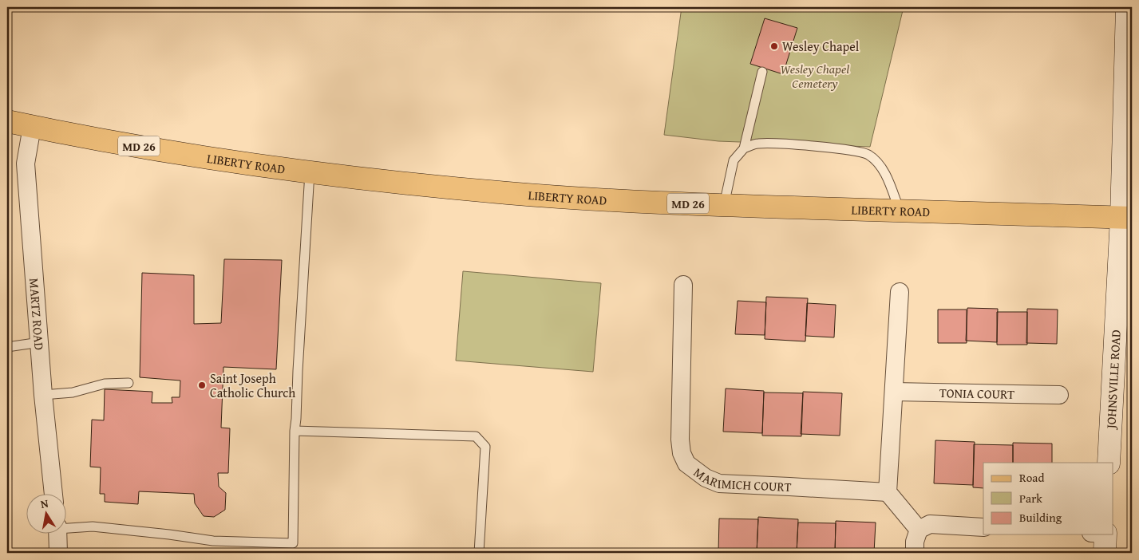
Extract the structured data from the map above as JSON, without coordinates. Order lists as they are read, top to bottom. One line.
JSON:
{"streets":{"main road":["MD 26","LIBERTY ROAD"],"street":["MARTZ ROAD","JOHNSVILLE ROAD","TONIA COURT","MARIMICH COURT"]},"crossings":[["LIBERTY ROAD","MARTZ ROAD"],["LIBERTY ROAD","JOHNSVILLE ROAD"]],"parks":["Wesley Chapel Cemetery"],"places":["Wesley Chapel","Saint Joseph Catholic Church"],"legend":["Road","Park","Building"],"north":"top"}
